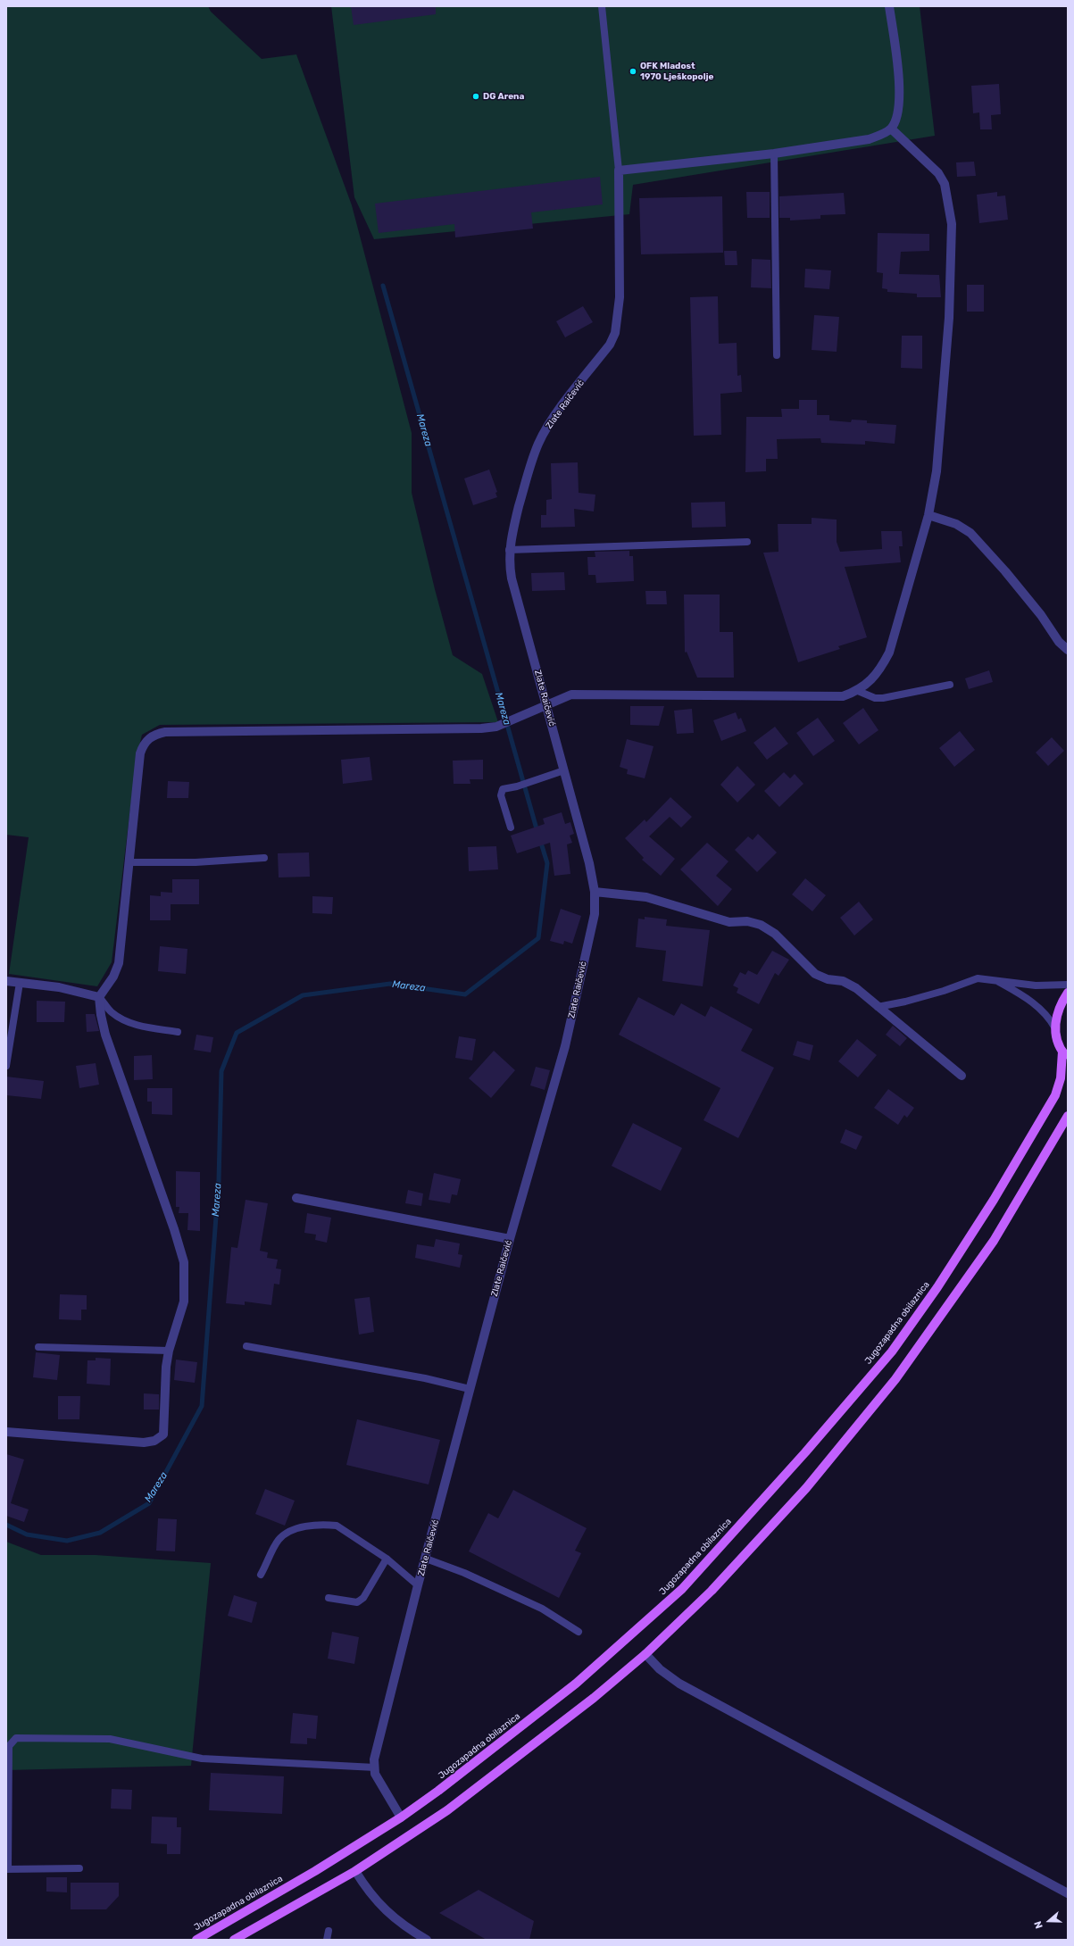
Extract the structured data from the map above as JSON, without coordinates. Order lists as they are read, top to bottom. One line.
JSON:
{"streets":{"main road":["Jugozapadna obilaznica"],"street":["Zlate Raičević"]},"crossings":[["Zlate Raičević","Jugozapadna obilaznica"]],"water":["Mareza"],"places":["OFK Mladost 1970 Lješkopolje","DG Arena"],"north":"left"}
